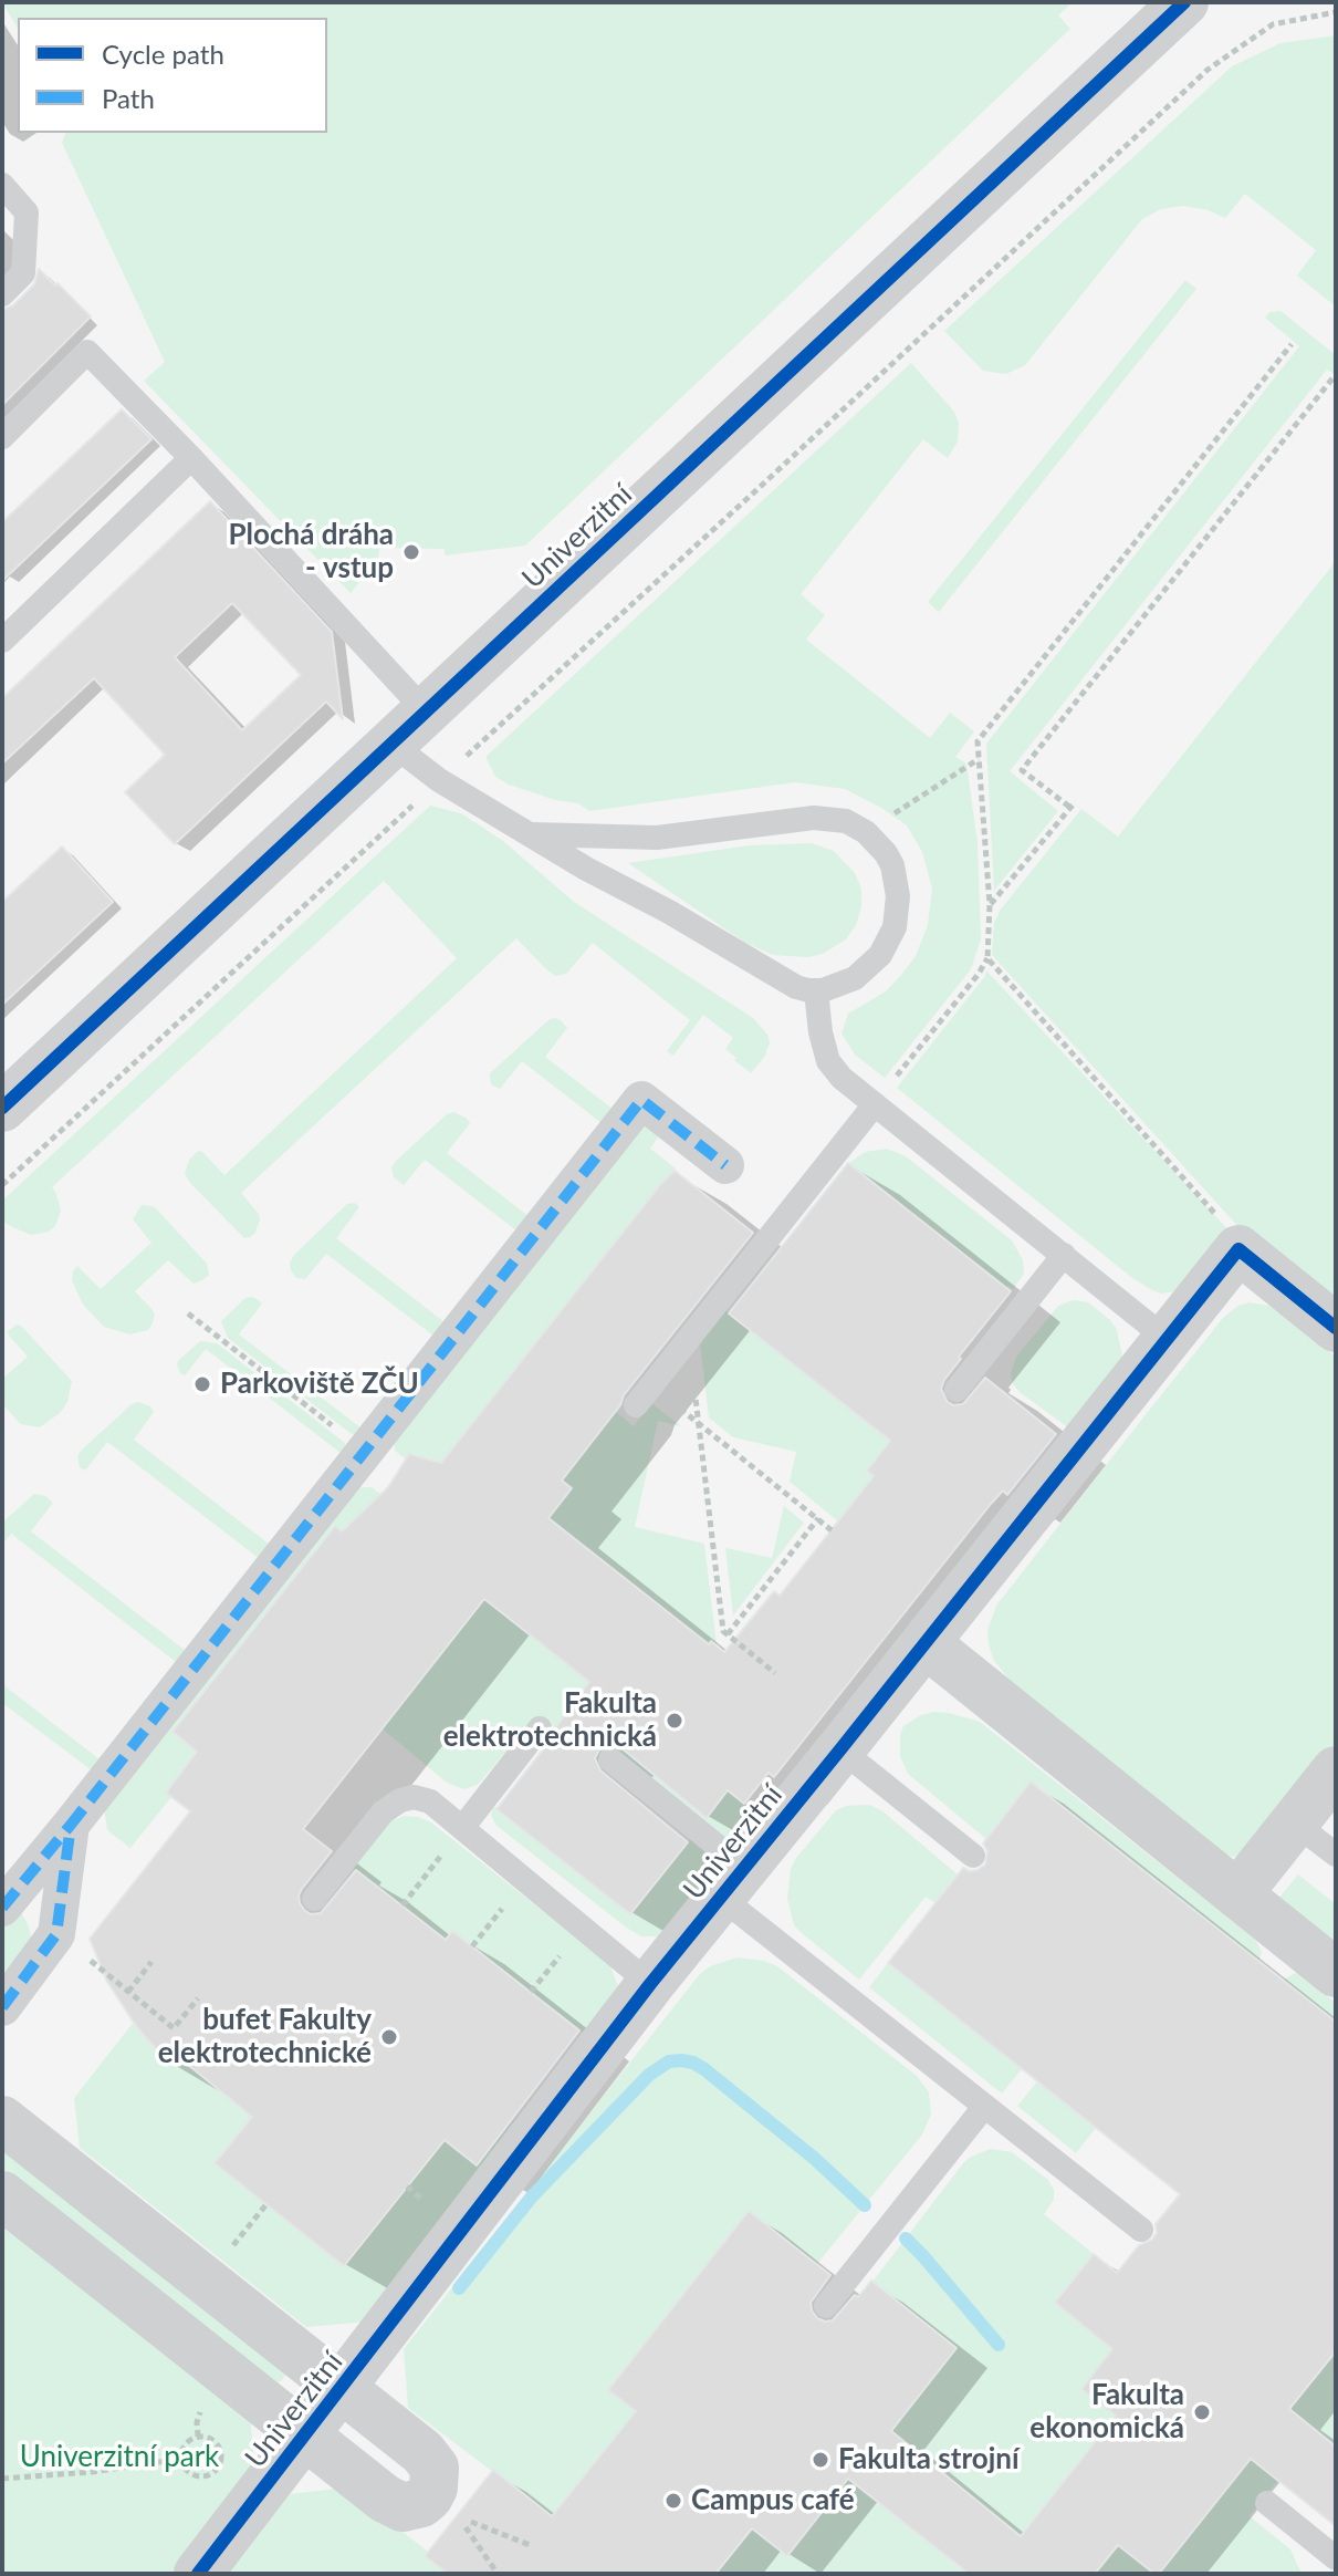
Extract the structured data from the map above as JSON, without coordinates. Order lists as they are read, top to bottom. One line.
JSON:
{"streets":{"street":["Univerzitní"]},"parks":["Univerzitní park"],"places":["Plochá dráha - vstup","Parkoviště ZČU","Fakulta elektrotechnická","bufet Fakulty elektrotechnické","Fakulta ekonomická","Fakulta strojní","Campus café"],"legend":["Cycle path","Path"]}
